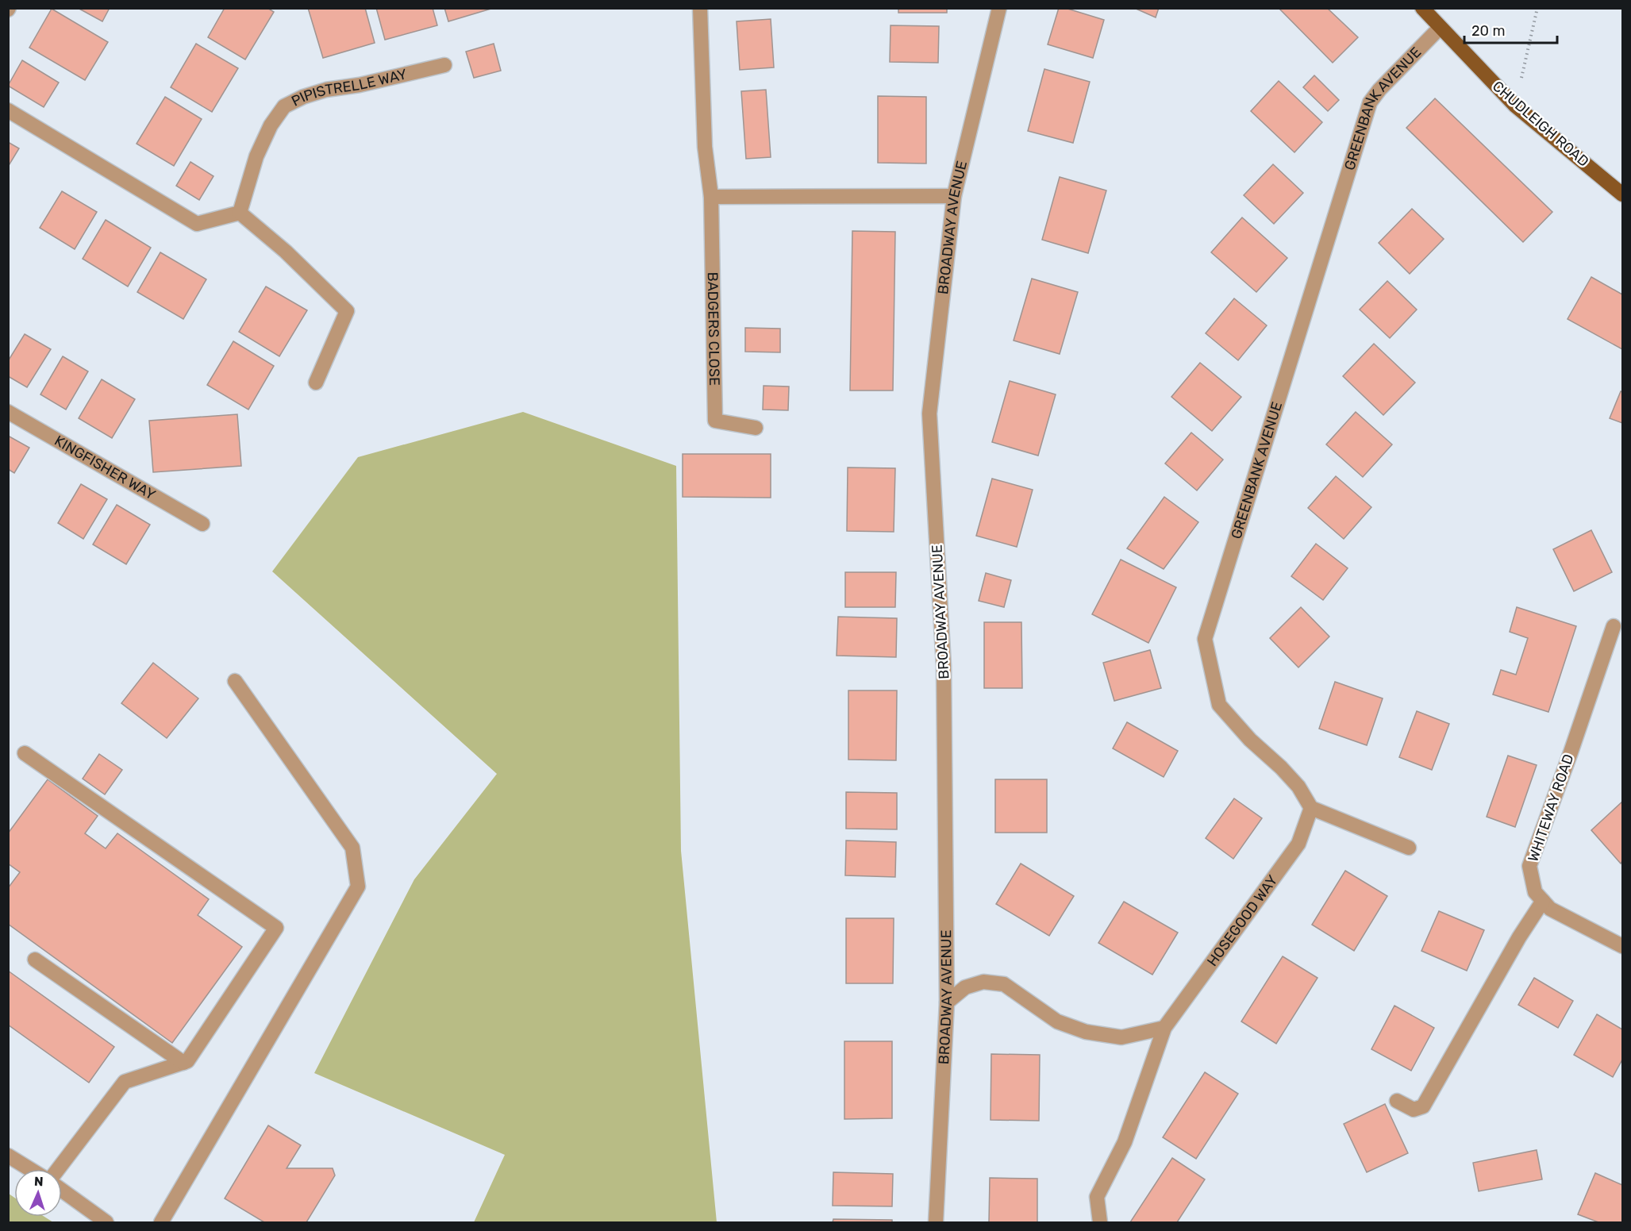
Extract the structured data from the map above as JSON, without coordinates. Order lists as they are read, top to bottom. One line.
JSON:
{"streets":{"main road":["CHUDLEIGH ROAD"],"street":["PIPISTRELLE WAY","GREENBANK AVENUE","BROADWAY AVENUE","BADGERS CLOSE","KINGFISHER WAY","WHITEWAY ROAD","HOSEGOOD WAY"]},"crossings":[["GREENBANK AVENUE","CHUDLEIGH ROAD"],["GREENBANK AVENUE","HOSEGOOD WAY"]],"scale_bar":"20 m","north":"top"}
